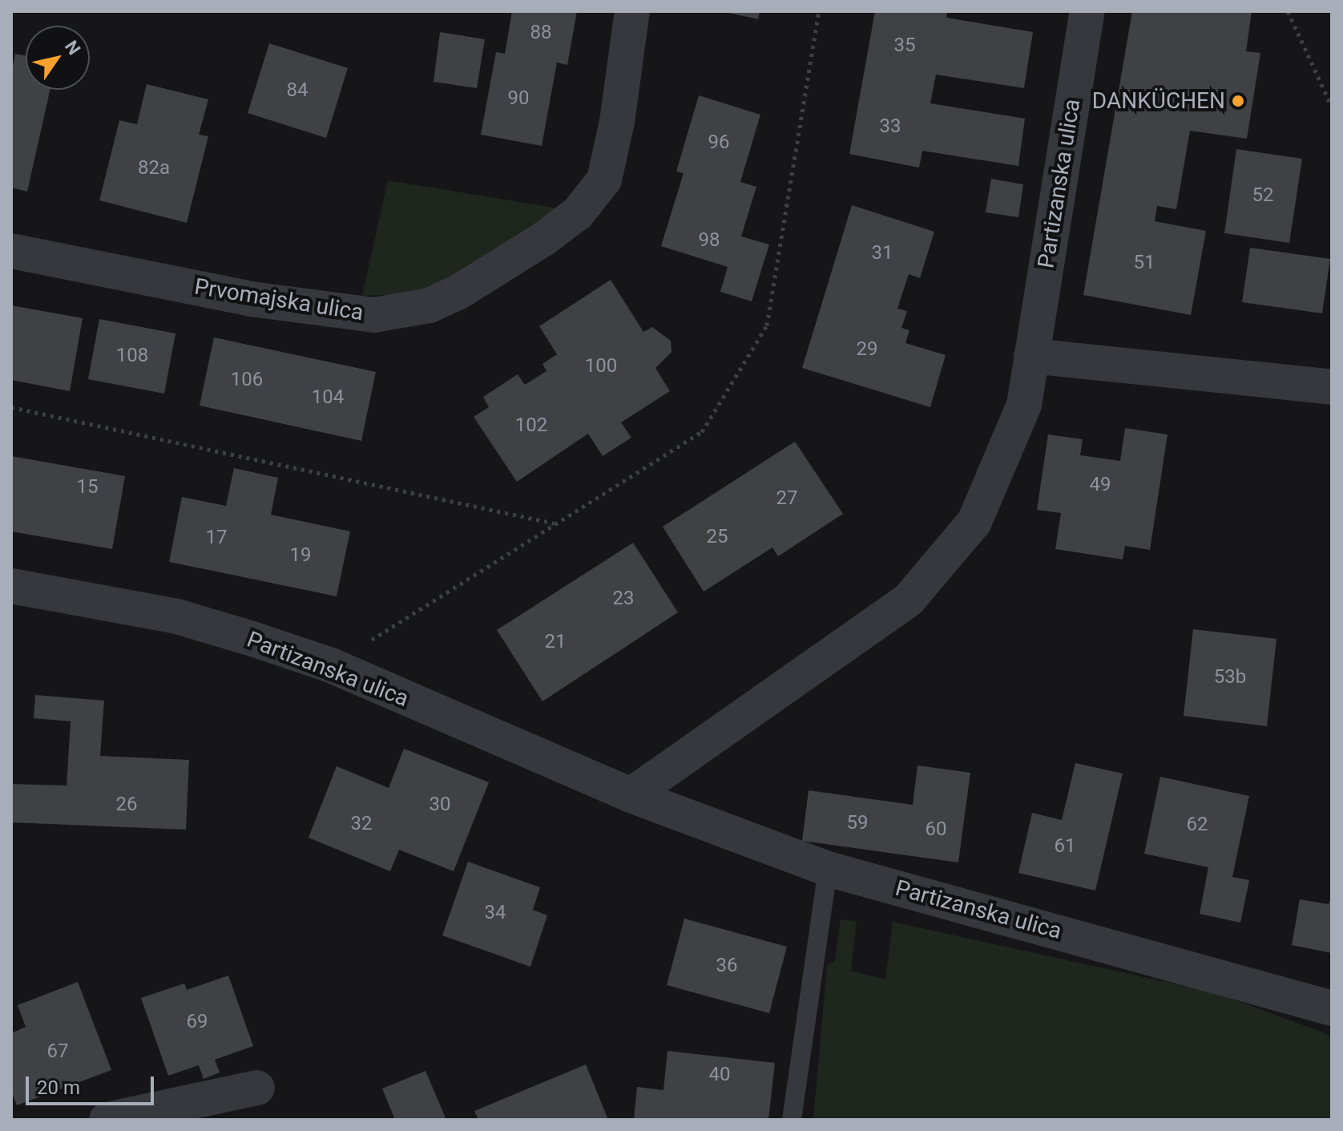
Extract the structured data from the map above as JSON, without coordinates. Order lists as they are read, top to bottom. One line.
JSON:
{"streets":{"street":["Partizanska ulica","Prvomajska ulica"]},"places":["DANKÜCHEN"],"house_numbers":["88","35","84","90","33","96","82a","52","98","31","51","29","108","100","106","104","102","49","15","27","25","17","19","23","21","53b","26","30","59","32","62","60","61","34","36","69","67","40"],"scale_bar":"20 m","north":"top right"}
